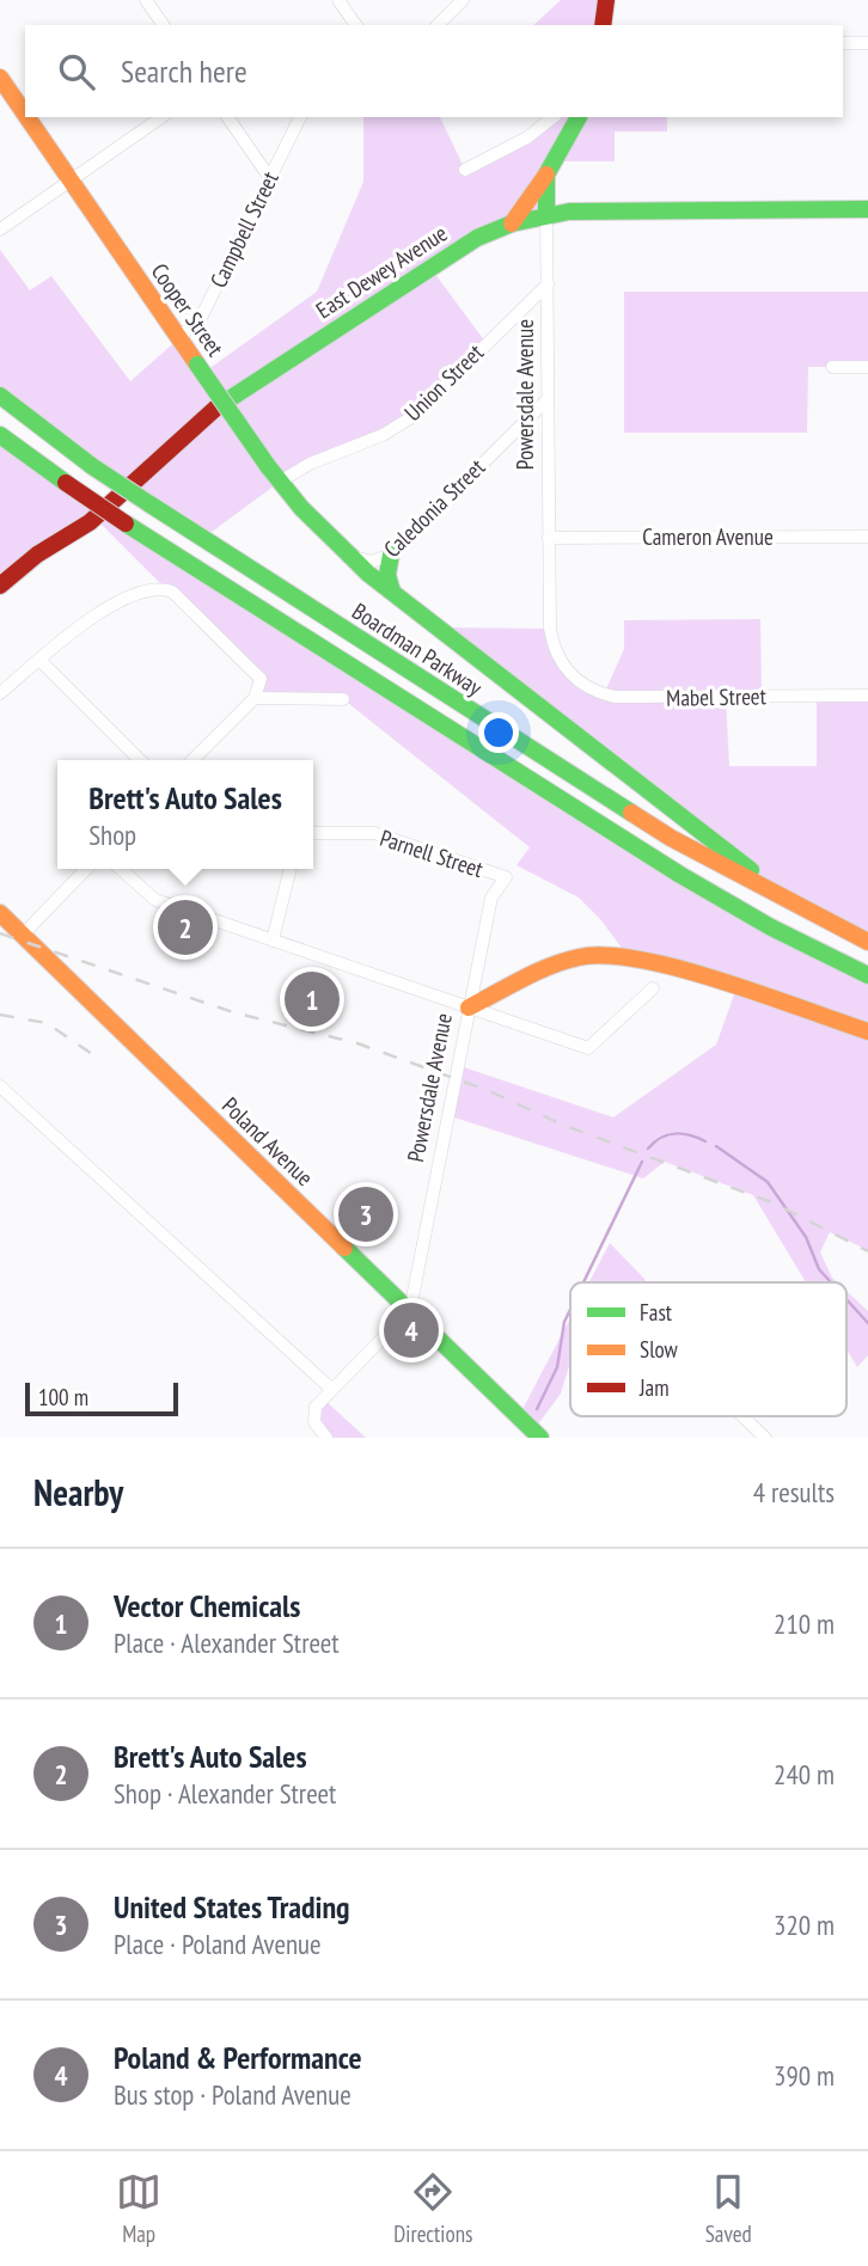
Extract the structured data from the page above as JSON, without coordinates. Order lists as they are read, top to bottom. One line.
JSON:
{"streets":{"main road":["East Dewey Avenue","Cooper Street","Powersdale Avenue","Boardman Parkway","Poland Avenue"],"street":["Campbell Street","Union Street","Caledonia Street","Cameron Avenue","Mabel Street","Parnell Street"]},"crossings":[["Campbell Street","Cooper Street"],["East Dewey Avenue","Powersdale Avenue"],["Cooper Street","Union Street"],["Cooper Street","Caledonia Street"],["Cooper Street","Boardman Parkway"],["Union Street","Powersdale Avenue"],["Powersdale Avenue","Caledonia Street"],["Powersdale Avenue","Cameron Avenue"],["Powersdale Avenue","Mabel Street"],["Powersdale Avenue","Parnell Street"],["Powersdale Avenue","Poland Avenue"]],"legend":["Fast","Slow","Jam"],"scale_bar":"100 m","page":{"search":"Search here","popup":["Brett's Auto Sales","Shop"],"pins":["2","1","3","4"],"scale":"100 m","heading":["Nearby","4 results"],"list":[{"mark":"1","name":"Vector Chemicals","note":"Place · Alexander Street","value":"210 m"},{"mark":"2","name":"Brett's Auto Sales","note":"Shop · Alexander Street","value":"240 m"},{"mark":"3","name":"United States Trading","note":"Place · Poland Avenue","value":"320 m"},{"mark":"4","name":"Poland & Performance","note":"Bus stop · Poland Avenue","value":"390 m"}],"nav":["Map","Directions","Saved"]}}
